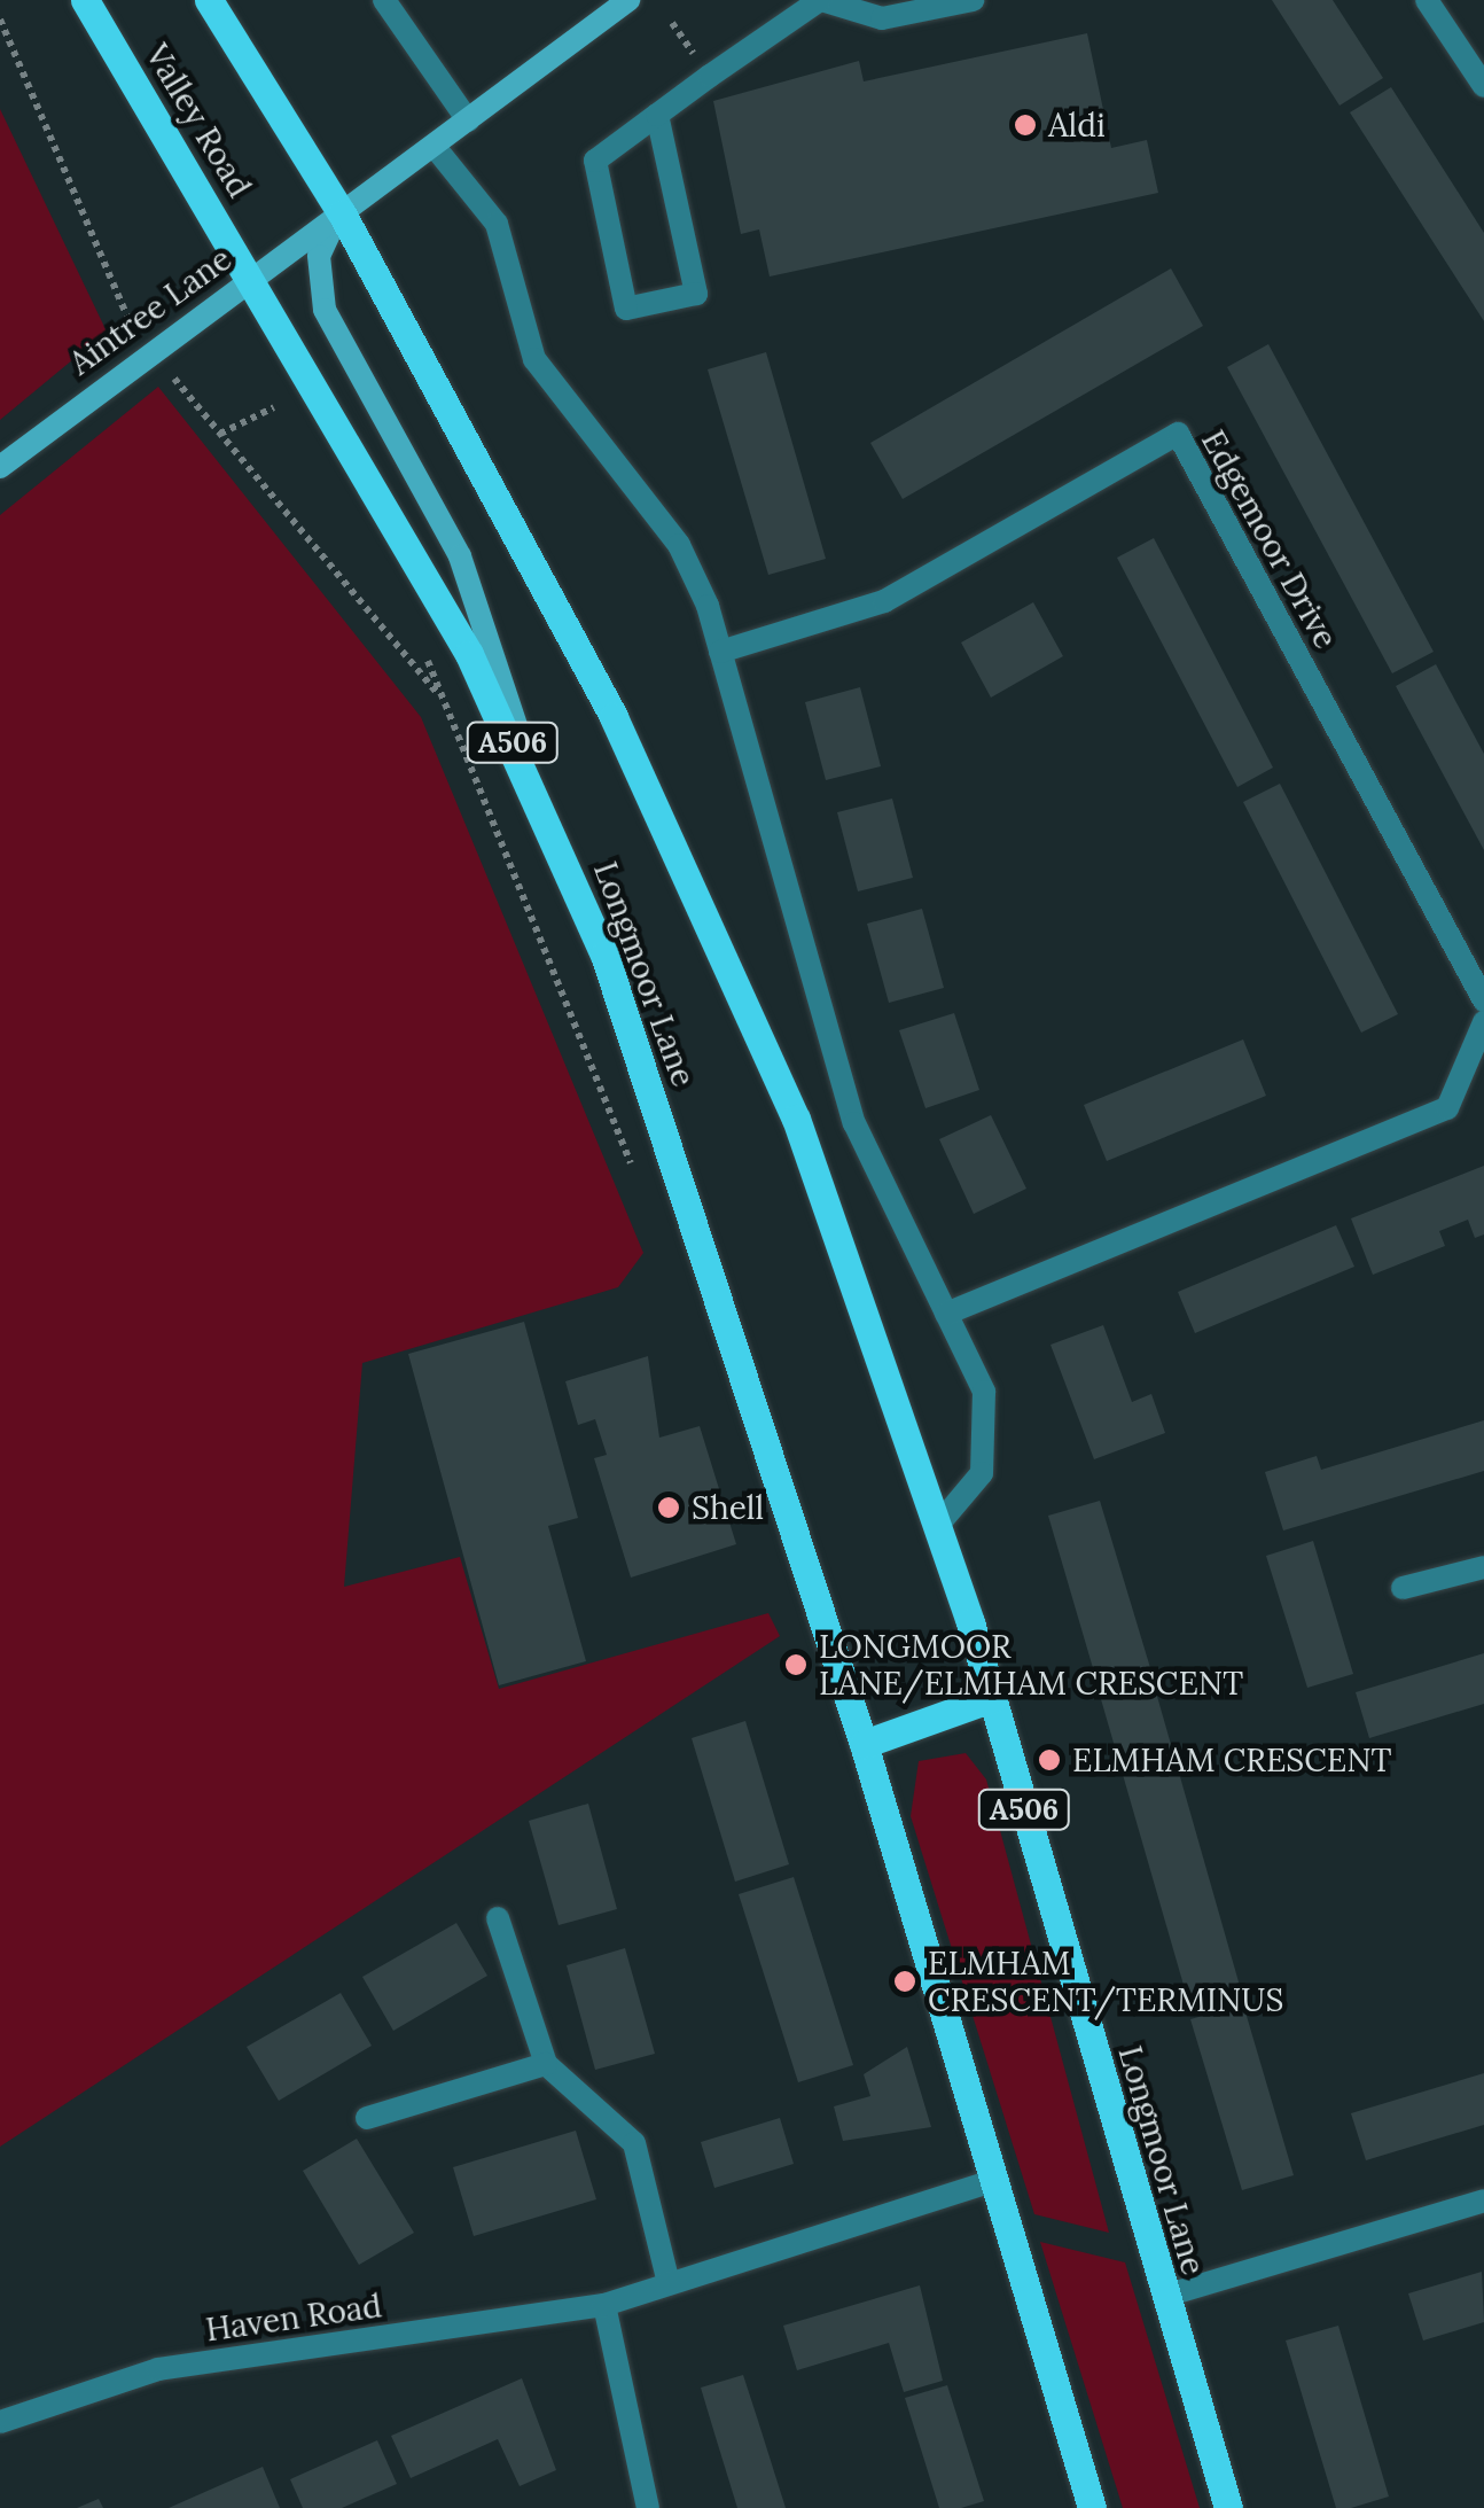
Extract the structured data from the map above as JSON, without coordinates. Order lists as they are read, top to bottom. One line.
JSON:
{"streets":{"main road":["Valley Road","A506","Longmoor Lane"],"street":["Aintree Lane","Edgemoor Drive","Haven Road"]},"crossings":[["Valley Road","Aintree Lane"],["Valley Road","Longmoor Lane"],["Aintree Lane","A506"],["Aintree Lane","Longmoor Lane"],["A506","Longmoor Lane"],["Longmoor Lane","Haven Road"]],"places":["Aldi","Shell","LONGMOOR LANE/ELMHAM CRESCENT","ELMHAM CRESCENT","ELMHAM CRESCENT/TERMINUS"]}
